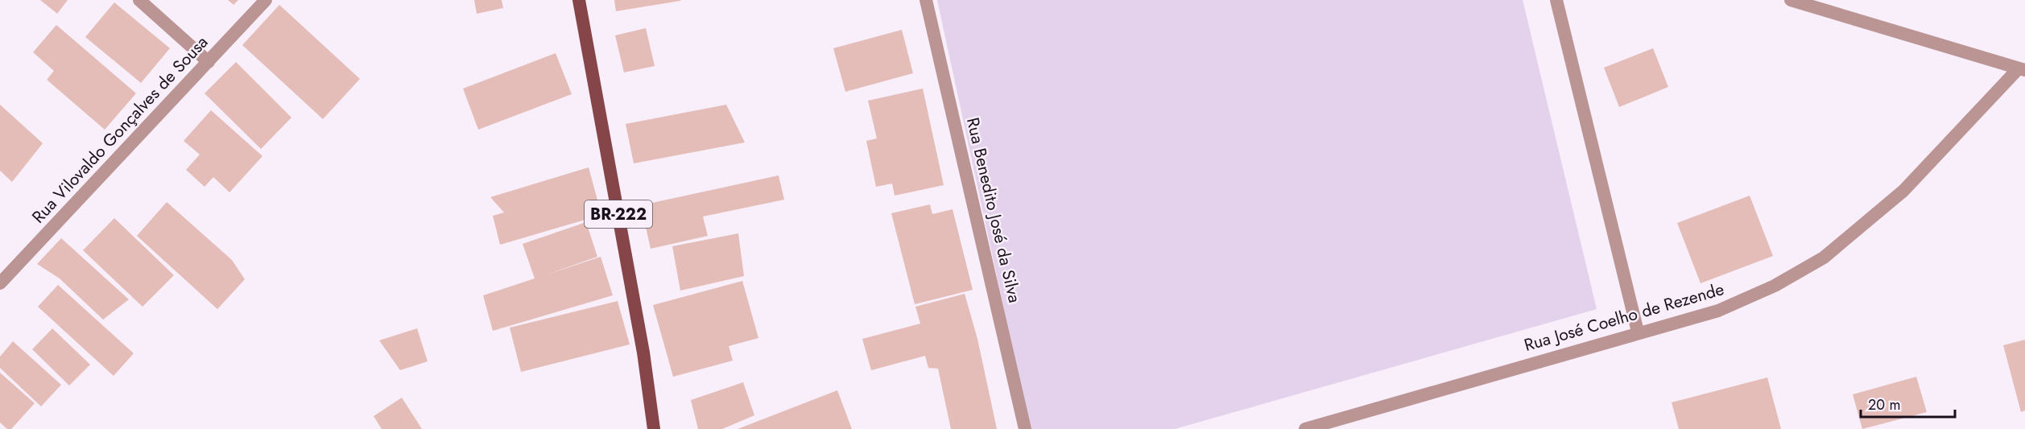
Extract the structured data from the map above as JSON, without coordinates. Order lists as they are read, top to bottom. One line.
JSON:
{"streets":{"main road":["BR-222"],"street":["Rua Vilovaldo Gonçalves de Sousa","Rua Benedito José da Silva","Rua José Coelho de Rezende"]},"scale_bar":"20 m"}
